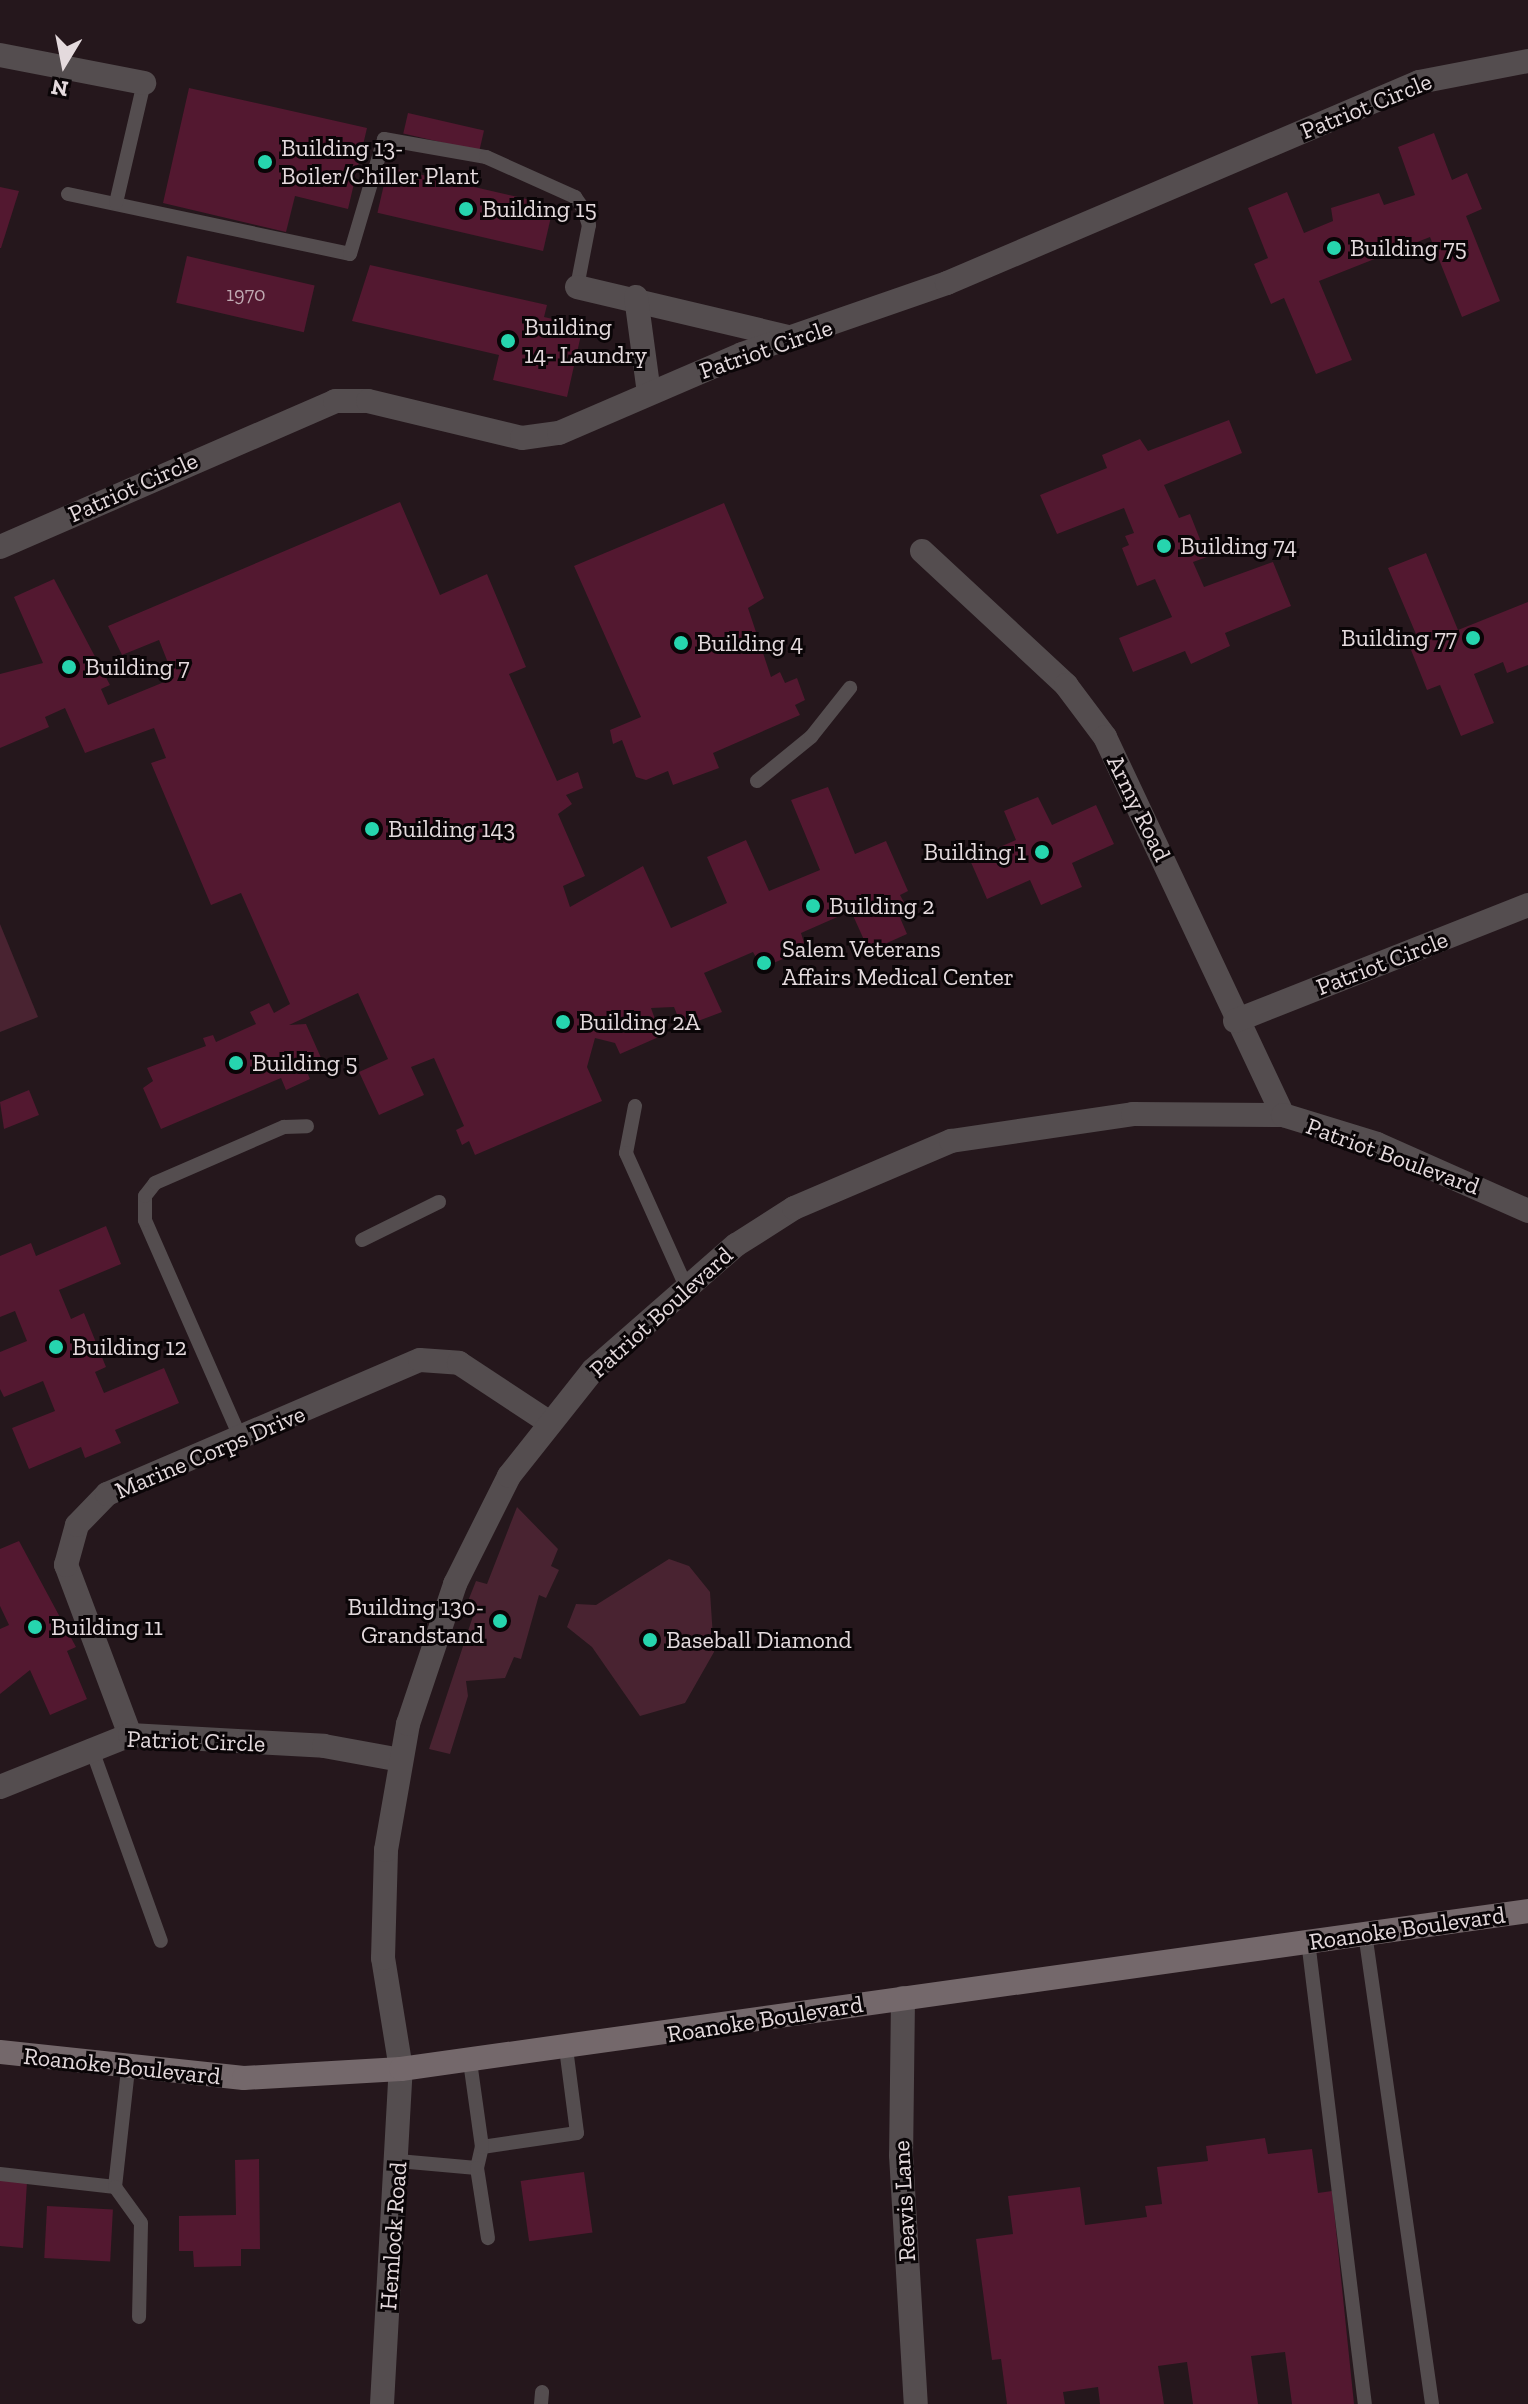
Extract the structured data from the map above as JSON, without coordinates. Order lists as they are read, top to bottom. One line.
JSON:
{"streets":{"main road":["Roanoke Boulevard"],"street":["Patriot Circle","Army Road","Patriot Boulevard","Marine Corps Drive","Reavis Lane","Hemlock Road"]},"crossings":[["Patriot Circle","Army Road"],["Patriot Circle","Patriot Boulevard"],["Patriot Circle","Marine Corps Drive"],["Army Road","Patriot Boulevard"],["Patriot Boulevard","Marine Corps Drive"],["Patriot Boulevard","Roanoke Boulevard"],["Patriot Boulevard","Hemlock Road"],["Roanoke Boulevard","Reavis Lane"],["Roanoke Boulevard","Hemlock Road"]],"places":["Building 13- Boiler/Chiller Plant","Building 15","Building 75","Building 14- Laundry","Building 74","Building 77","Building 4","Building 7","Building 143","Building 1","Building 2","Salem Veterans Affairs Medical Center","Building 2A","Building 5","Building 12","Building 130- Grandstand","Building 11","Baseball Diamond"],"house_numbers":["1970"],"north":"bottom"}
